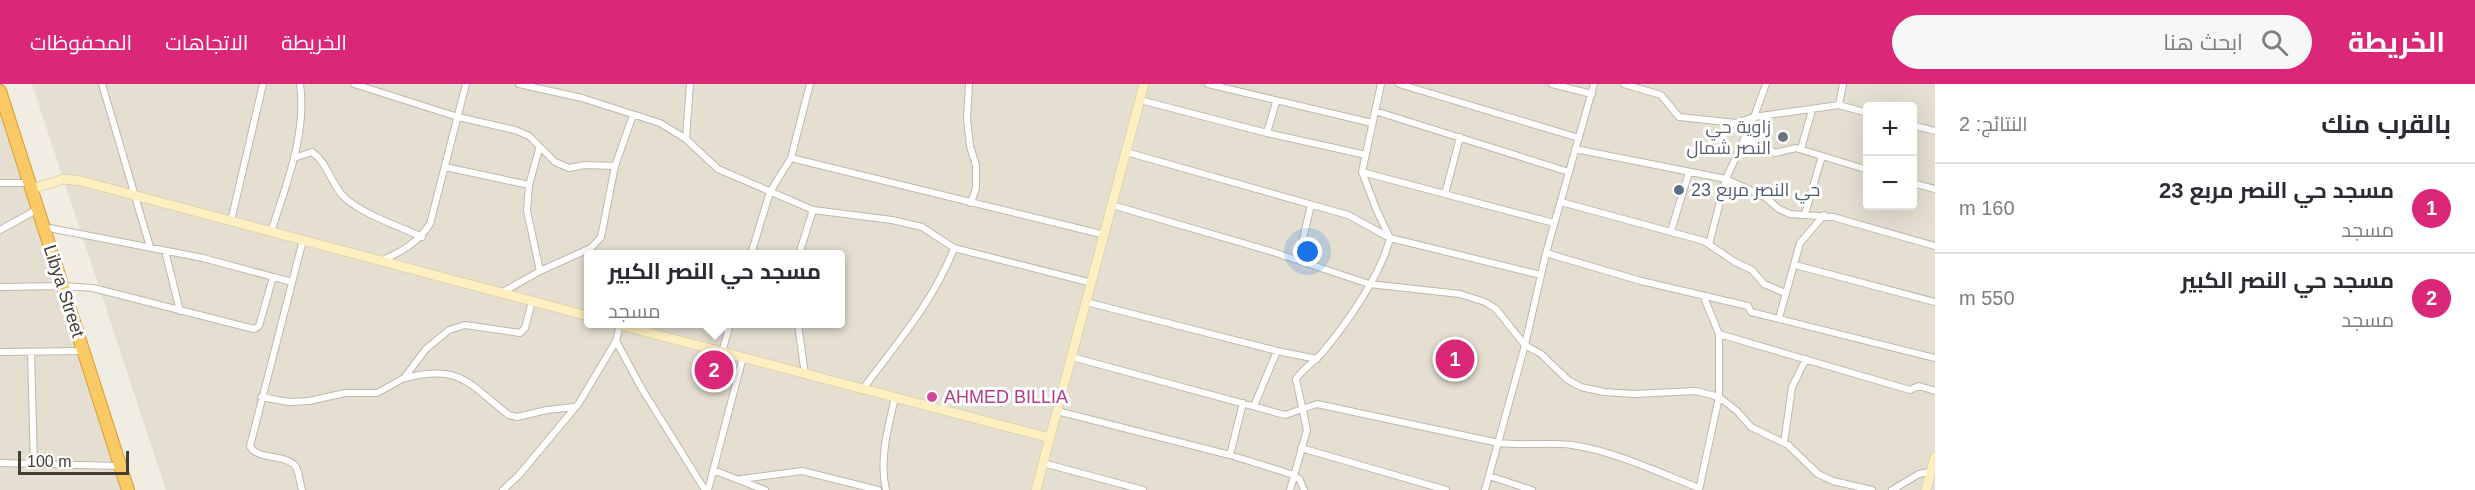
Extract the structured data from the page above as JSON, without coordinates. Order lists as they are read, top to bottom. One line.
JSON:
{"streets":{"highway":["Libya Street"]},"places":["زاوية حي النصر شمال","حي النصر مربع 23","AHMED BILLIA"],"scale_bar":"100 m","page":{"header":"الخريطة","search":"ابحث هنا","nav":["الخريطة","الاتجاهات","المحفوظات"],"heading":["بالقرب منك","النتائج: 2"],"map_buttons":["+","−"],"list":[{"mark":"1","name":"مسجد حي النصر مربع 23","note":"مسجد","value":"160 m"},{"mark":"2","name":"مسجد حي النصر الكبير","note":"مسجد","value":"550 m"}],"popup":["مسجد حي النصر الكبير","مسجد"],"pins":["1","2"],"scale":"100 m"}}
